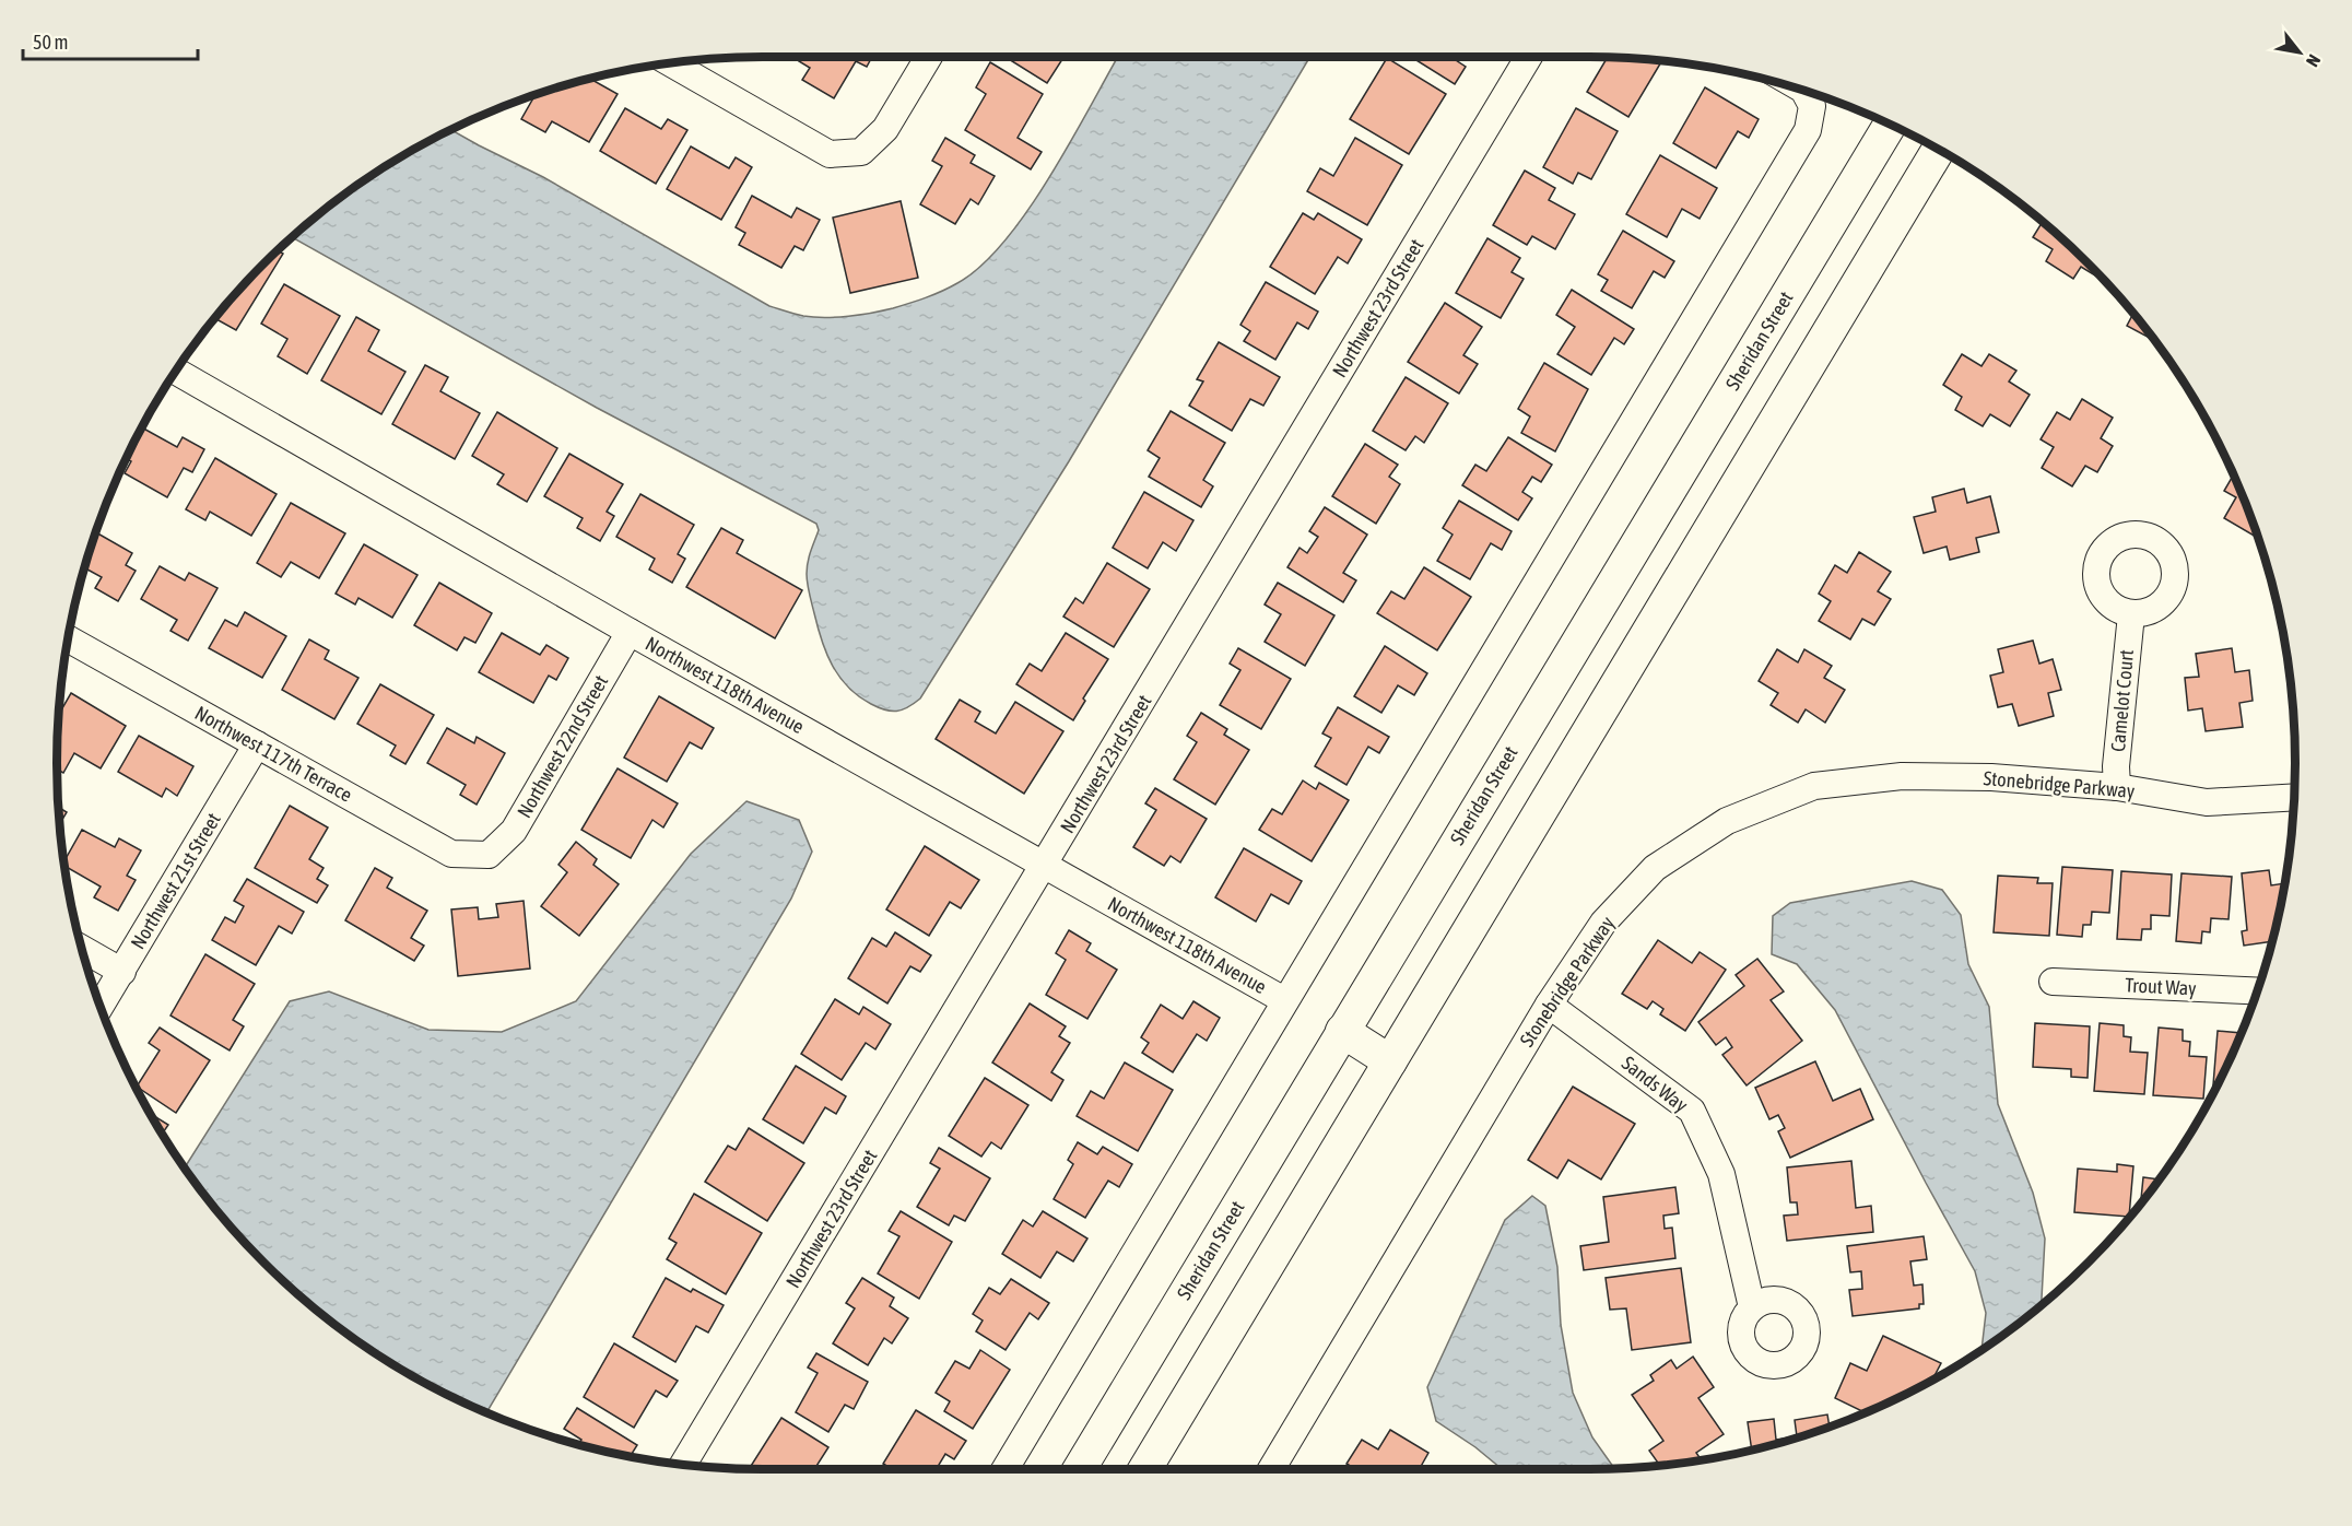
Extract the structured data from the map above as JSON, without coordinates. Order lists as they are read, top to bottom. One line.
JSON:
{"streets":{"main road":["Sheridan Street"],"street":["Northwest 23rd Street","Northwest 118th Avenue","Camelot Court","Northwest 22nd Street","Northwest 117th Terrace","Stonebridge Parkway","Northwest 21st Street","Trout Way","Sands Way"]},"crossings":[["Northwest 23rd Street","Northwest 118th Avenue"],["Northwest 118th Avenue","Northwest 22nd Street"],["Camelot Court","Stonebridge Parkway"],["Northwest 22nd Street","Northwest 117th Terrace"],["Northwest 117th Terrace","Northwest 21st Street"],["Stonebridge Parkway","Sands Way"]],"scale_bar":"50 m","north":"bottom right"}
